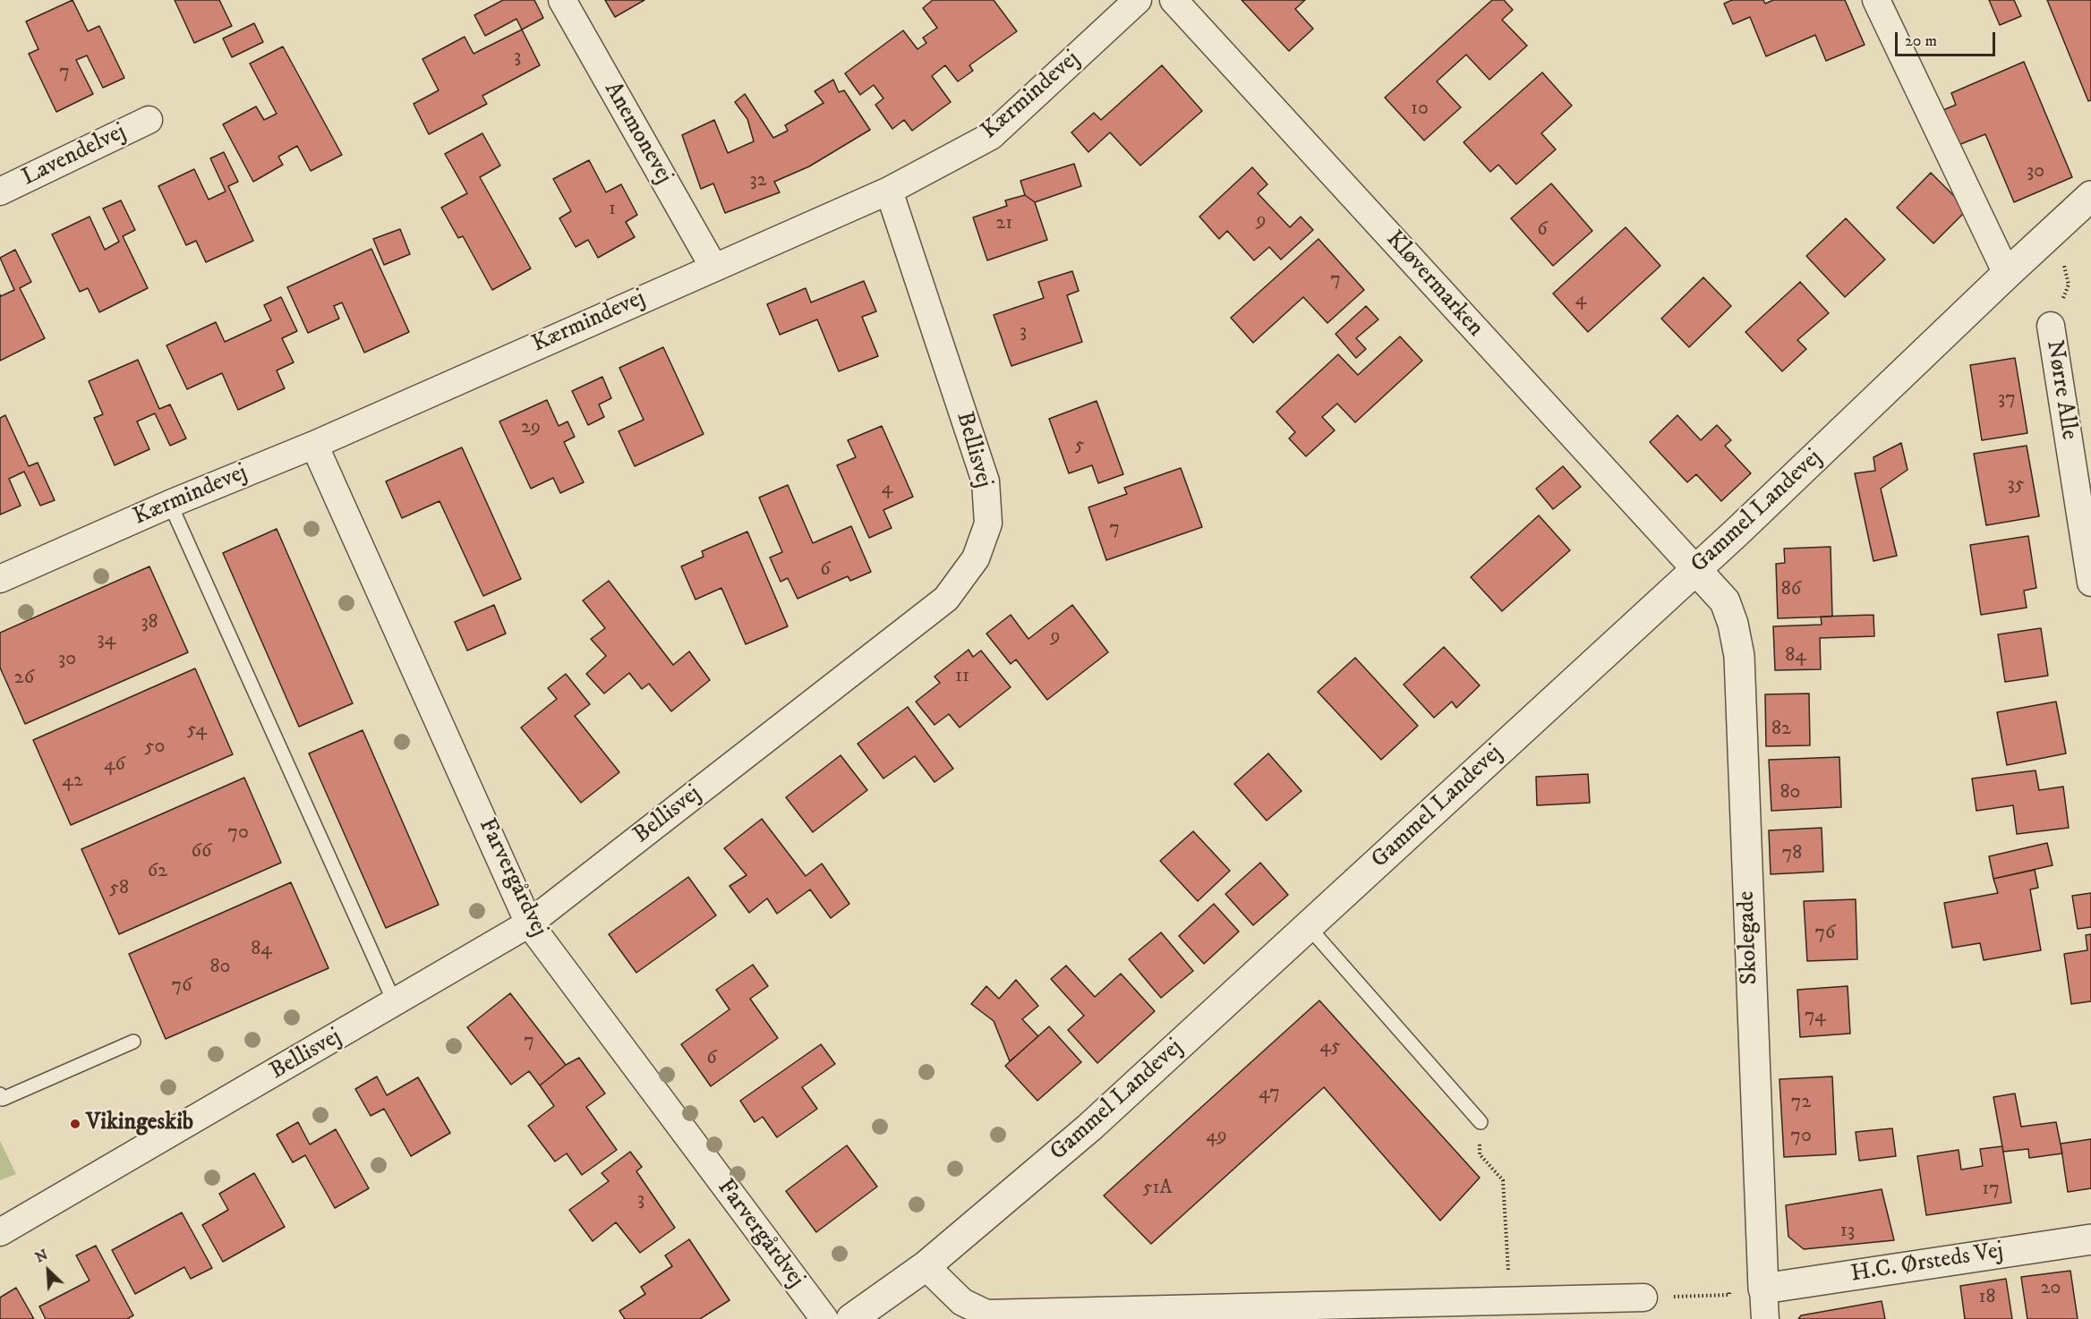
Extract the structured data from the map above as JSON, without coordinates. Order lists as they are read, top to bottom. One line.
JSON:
{"streets":{"street":["Kærmindevej","Anemonevej","Lavendelvej","Kløvermarken","Nørre Alle","Bellisvej","Gammel Landevej","Farvergårdvej","Skolegade","H.C. Ørsteds Vej"]},"crossings":[["Kærmindevej","Anemonevej"],["Kærmindevej","Bellisvej"],["Kærmindevej","Farvergårdvej"],["Kløvermarken","Gammel Landevej"],["Kløvermarken","Skolegade"],["Bellisvej","Farvergårdvej"],["Gammel Landevej","Skolegade"],["Skolegade","H.C. Ørsteds Vej"]],"places":["Vikingeskib"],"house_numbers":["3","7","10","30","32","1","9","21","6","7","4","3","37","29","5","35","4","7","6","86","38","9","34","84","30","11","26","82","54","50","46","42","80","70","66","78","62","58","76","84","80","76","74","7","45","6","47","72","49","70","51A","17","3","13","20","18"],"scale_bar":"20 m","north":"top left"}
